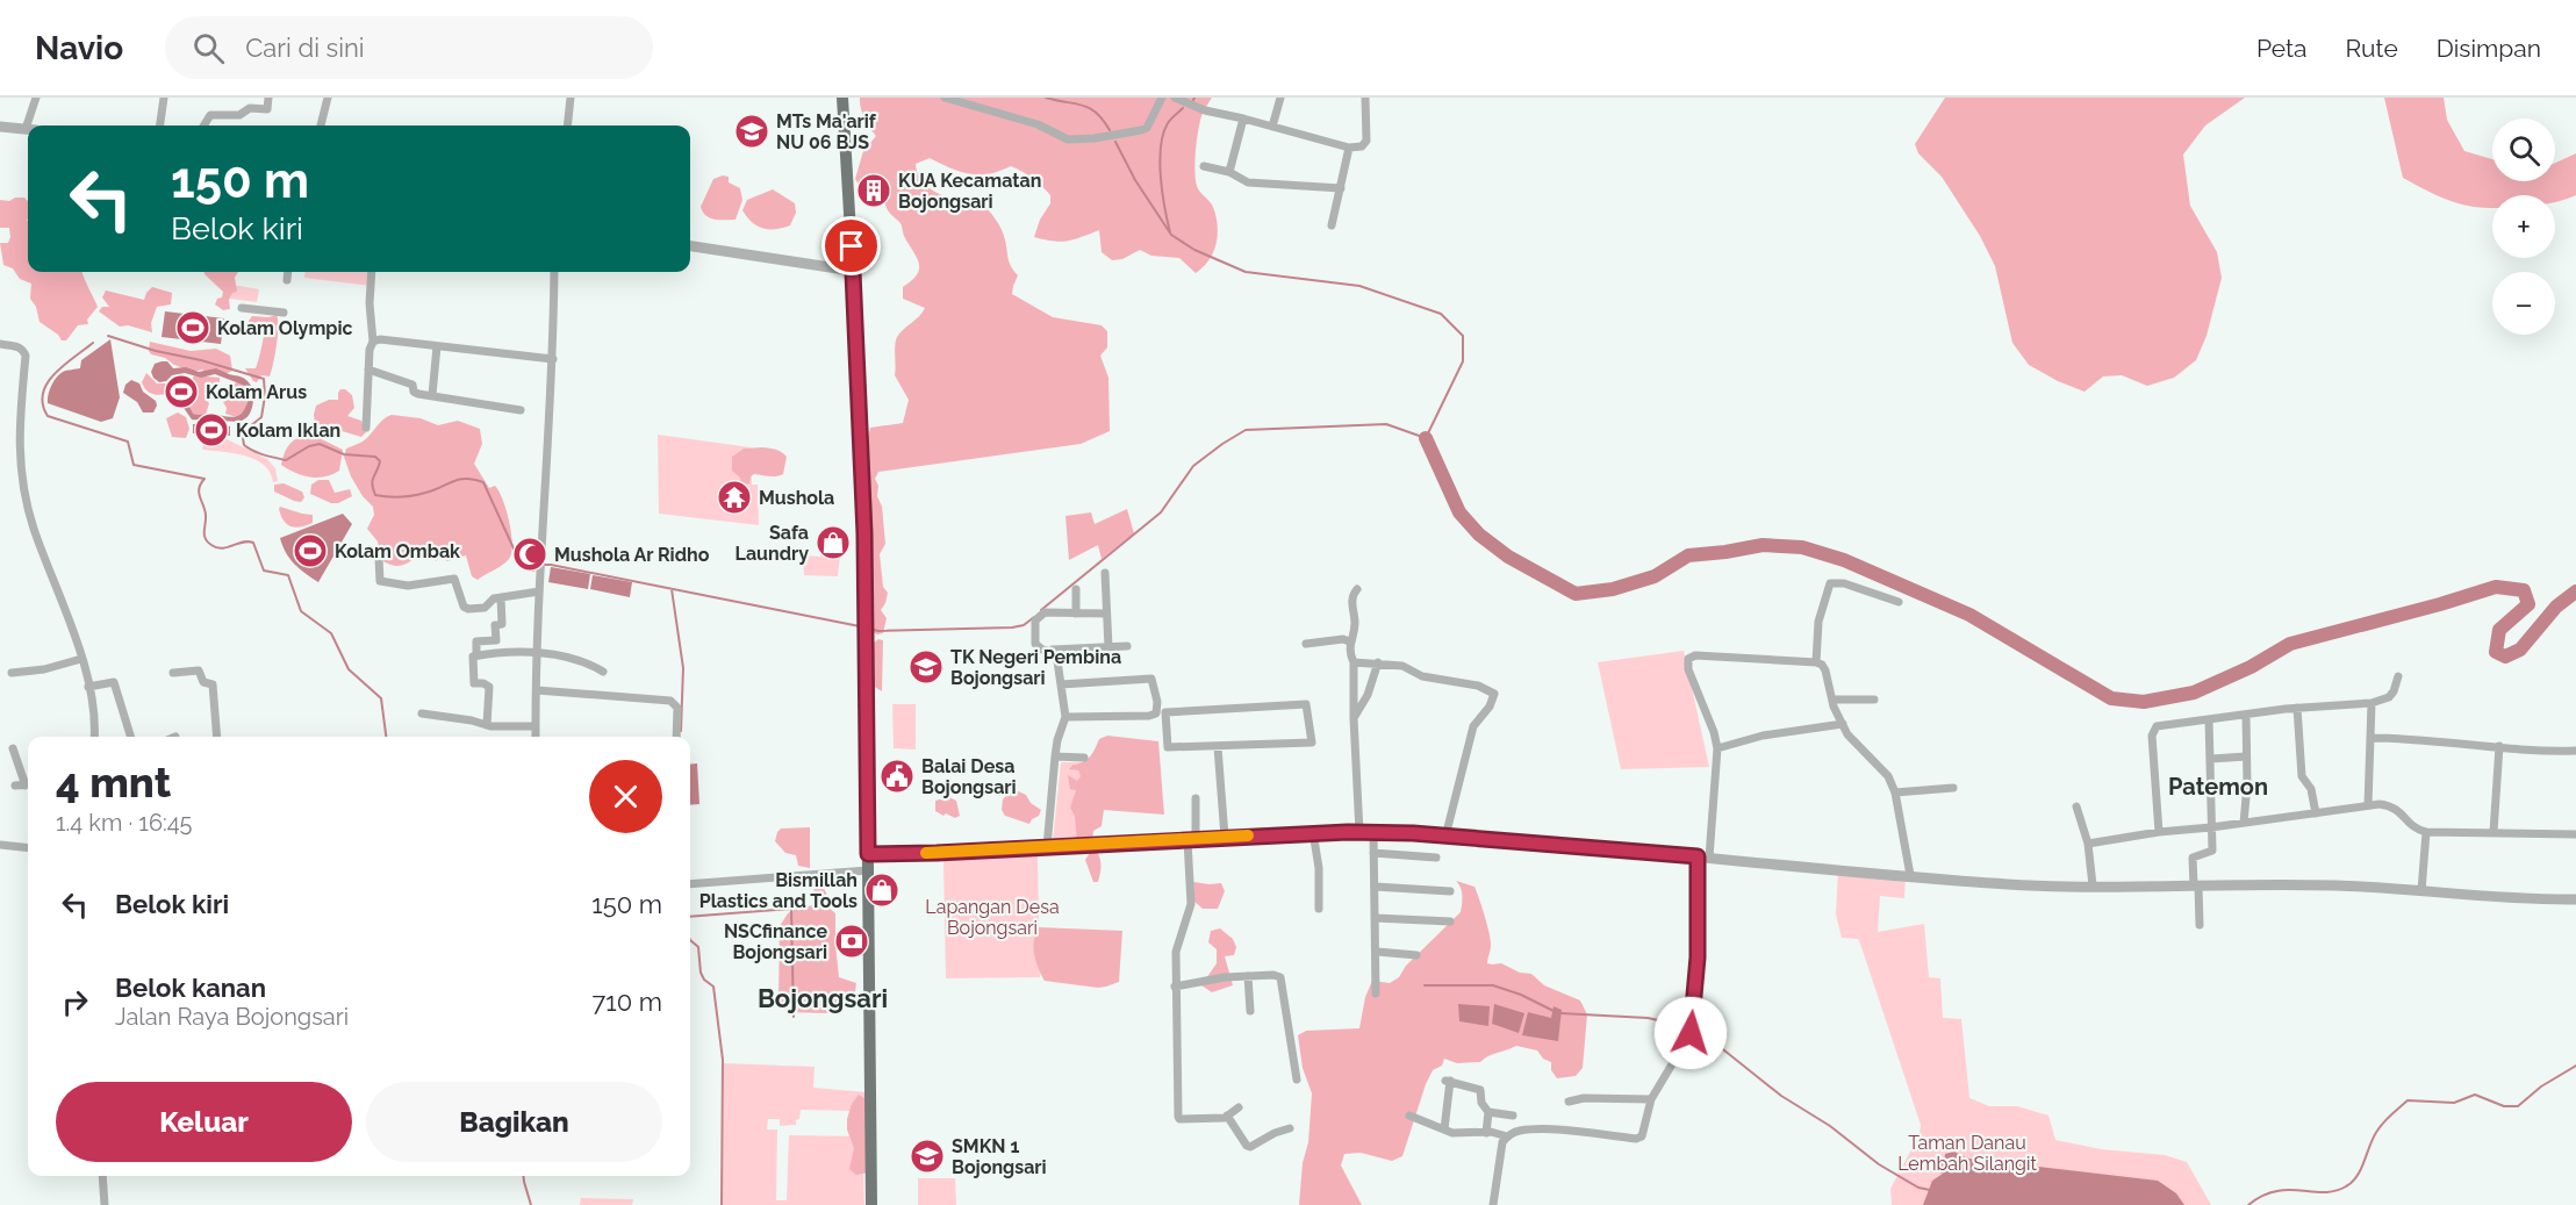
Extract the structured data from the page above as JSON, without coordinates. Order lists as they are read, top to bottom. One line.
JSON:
{"districts":["Patemon","Bojongsari"],"parks":["Lapangan Desa Bojongsari","Taman Danau Lembah Silangit"],"places":{"school or university":["MTs Ma'arif NU 06 BJS","TK Negeri Pembina Bojongsari","SMKN 1 Bojongsari"],"building":["KUA Kecamatan Bojongsari"],"sports":["Kolam Olympic","Kolam Arus","Kolam Iklan","Kolam Ombak"],"temple":["Mushola"],"shop":["Safa Laundry","Bismillah Plastics and Tools"],"mosque":["Mushola Ar Ridho"],"public building":["Balai Desa Bojongsari"],"bank":["NSCfinance Bojongsari"]},"page":{"header":"Navio","search":"Cari di sini","nav":["Peta","Rute","Disimpan"],"map_buttons":["+","−"],"turn":["150 m","Belok kiri"],"heading":["4 mnt","1.4 km · 16:45"],"list":[{"name":"Belok kiri","value":"150 m"},{"name":"Belok kanan","note":"Jalan Raya Bojongsari","value":"710 m"}],"buttons":["Keluar","Bagikan"]}}
